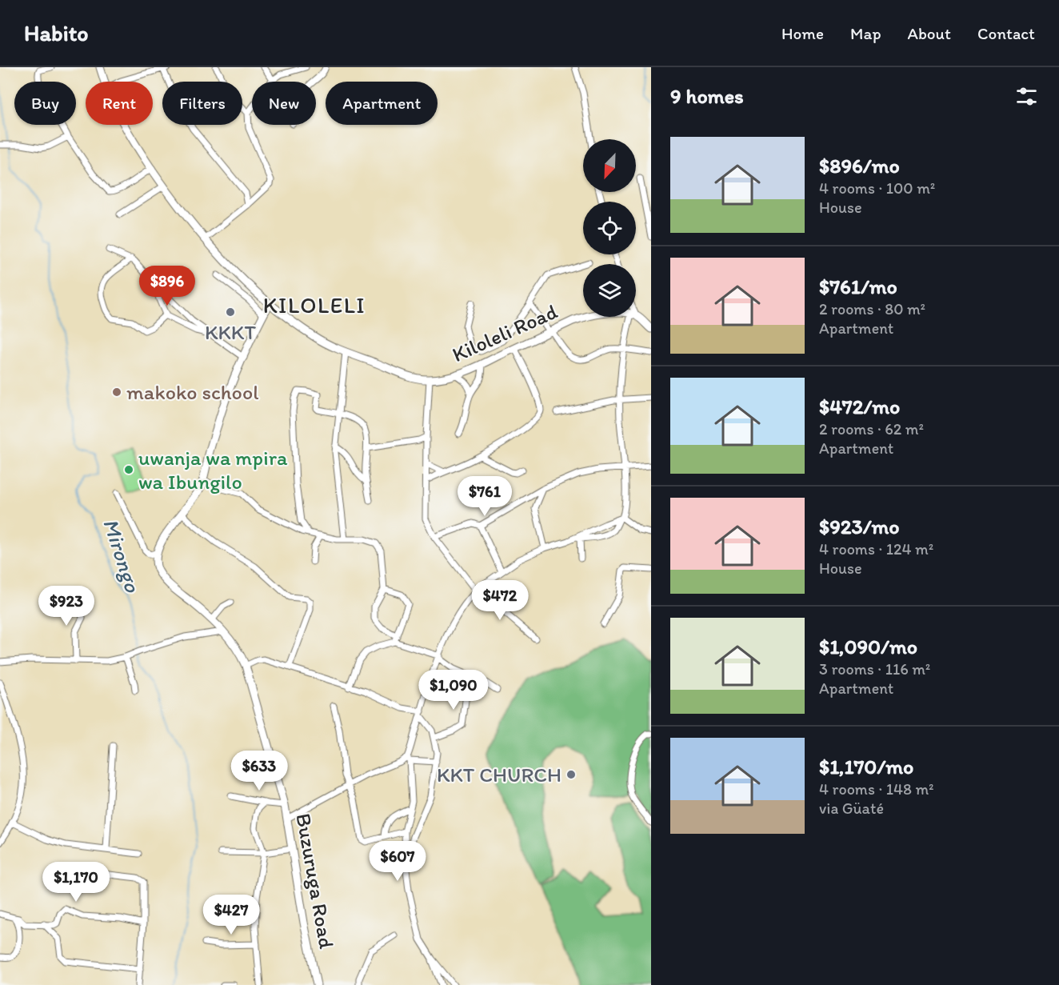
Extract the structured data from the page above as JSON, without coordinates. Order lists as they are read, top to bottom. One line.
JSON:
{"streets":{"main road":["Kiloleli Road","Buzuruga Road"]},"districts":["KILOLELI"],"water":["Mirongo"],"places":["KKKT","makoko school","uwanja wa mpira wa Ibungilo","KKT CHURCH"],"north":"bottom left","page":{"header":"Habito","nav":["Home","Map","About","Contact"],"heading":"9 homes","chip":["Buy","Rent","Filters","New","Apartment"],"list":[{"name":"$896/mo","note":"4 rooms · 100 m² · House"},{"name":"$761/mo","note":"2 rooms · 80 m² · Apartment"},{"name":"$472/mo","note":"2 rooms · 62 m² · Apartment"},{"name":"$923/mo","note":"4 rooms · 124 m² · House"},{"name":"$1,090/mo","note":"3 rooms · 116 m² · Apartment"},{"name":"$1,170/mo","note":"4 rooms · 148 m² · via Güaté"}],"price":["$896","$761","$472","$923","$1,090","$633","$607","$1,170","$427"]}}
